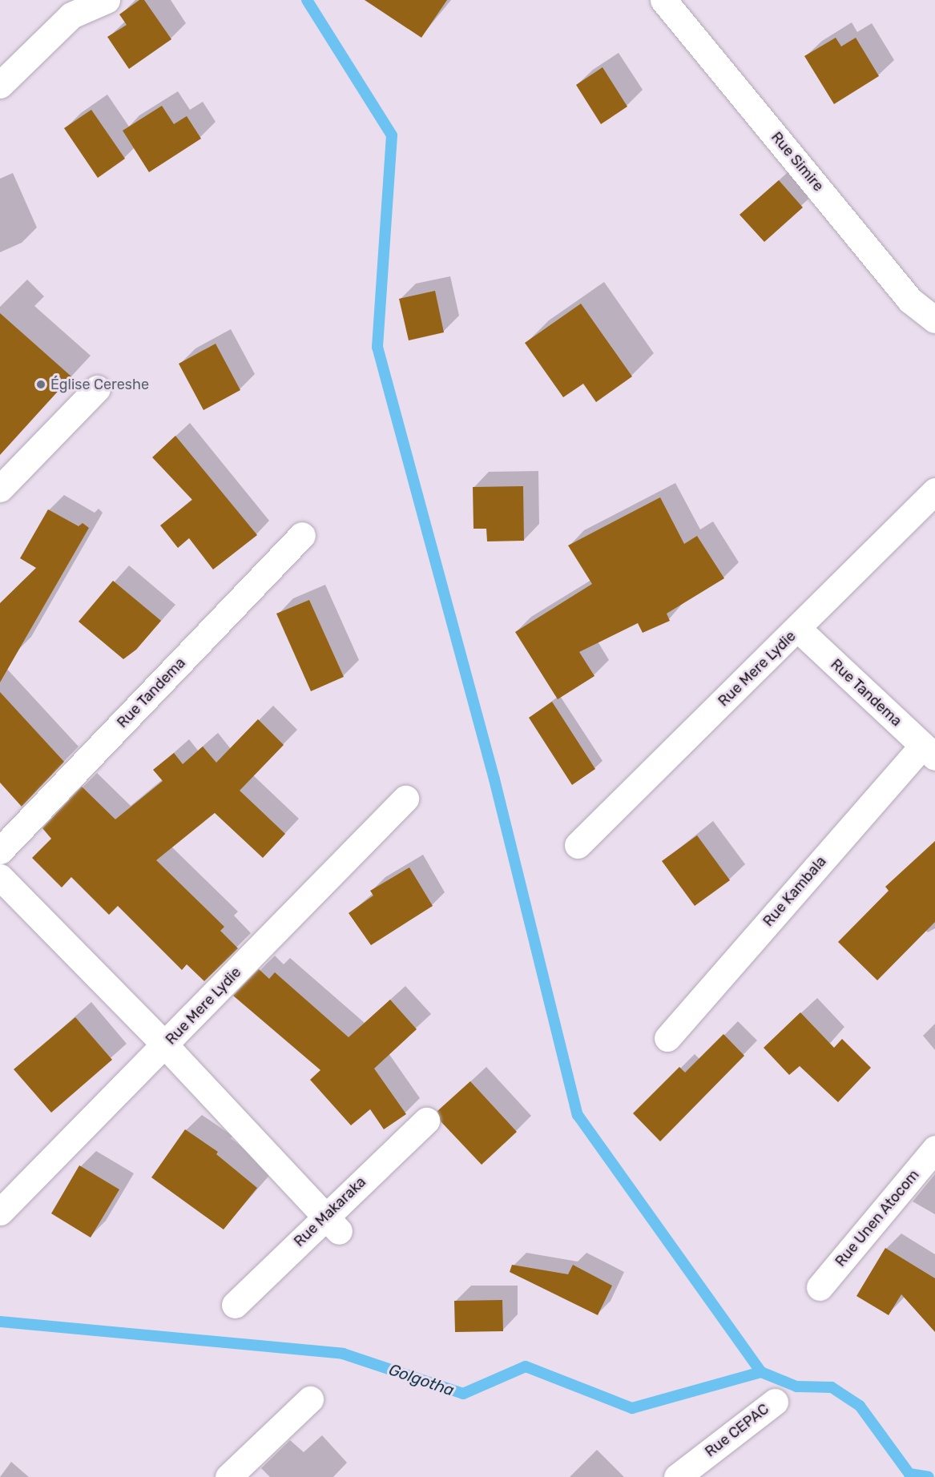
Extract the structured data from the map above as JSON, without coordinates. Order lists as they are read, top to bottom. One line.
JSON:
{"streets":{"street":["Rue Simire","Rue Mere Lydie","Rue Tandema","Rue Kambala","Rue Makaraka","Rue Unen Atocom","Rue CEPAC"]},"crossings":[["Rue Mere Lydie","Rue Tandema"],["Rue Tandema","Rue Kambala"]],"water":["Golgotha"],"places":["Église Cereshe"]}
